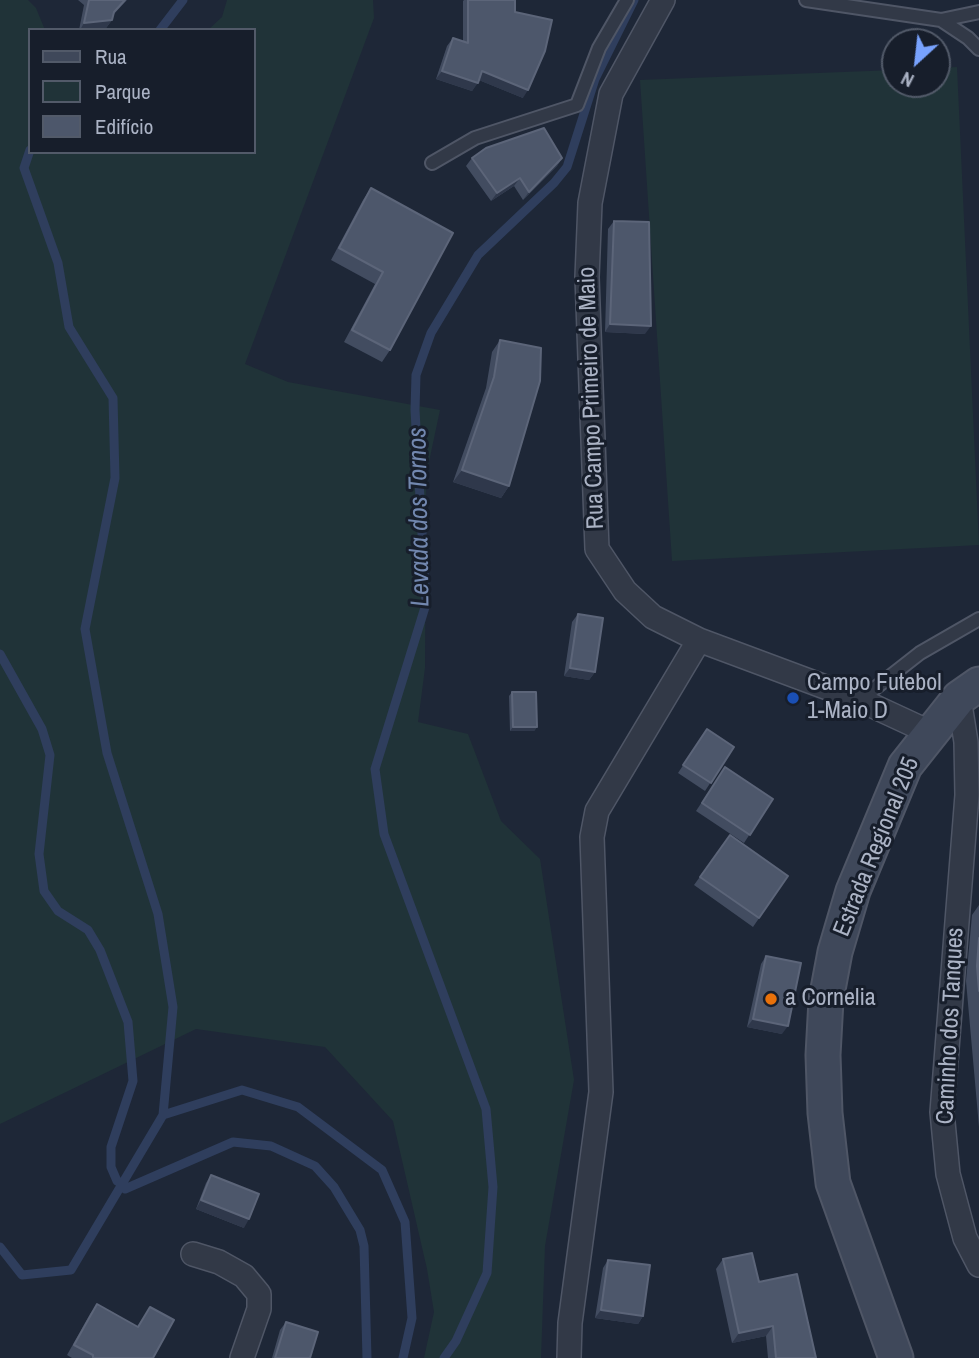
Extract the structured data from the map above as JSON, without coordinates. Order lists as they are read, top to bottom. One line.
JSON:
{"streets":{"main road":["Estrada Regional 205"],"street":["Rua Campo Primeiro de Maio","Caminho dos Tanques"]},"crossings":[["Rua Campo Primeiro de Maio","Estrada Regional 205"],["Estrada Regional 205","Caminho dos Tanques"]],"water":["Levada dos Tornos"],"places":["Campo Futebol 1-Maio D","a Cornelia"],"legend":["Rua","Parque","Edifício"],"north":"bottom left"}
